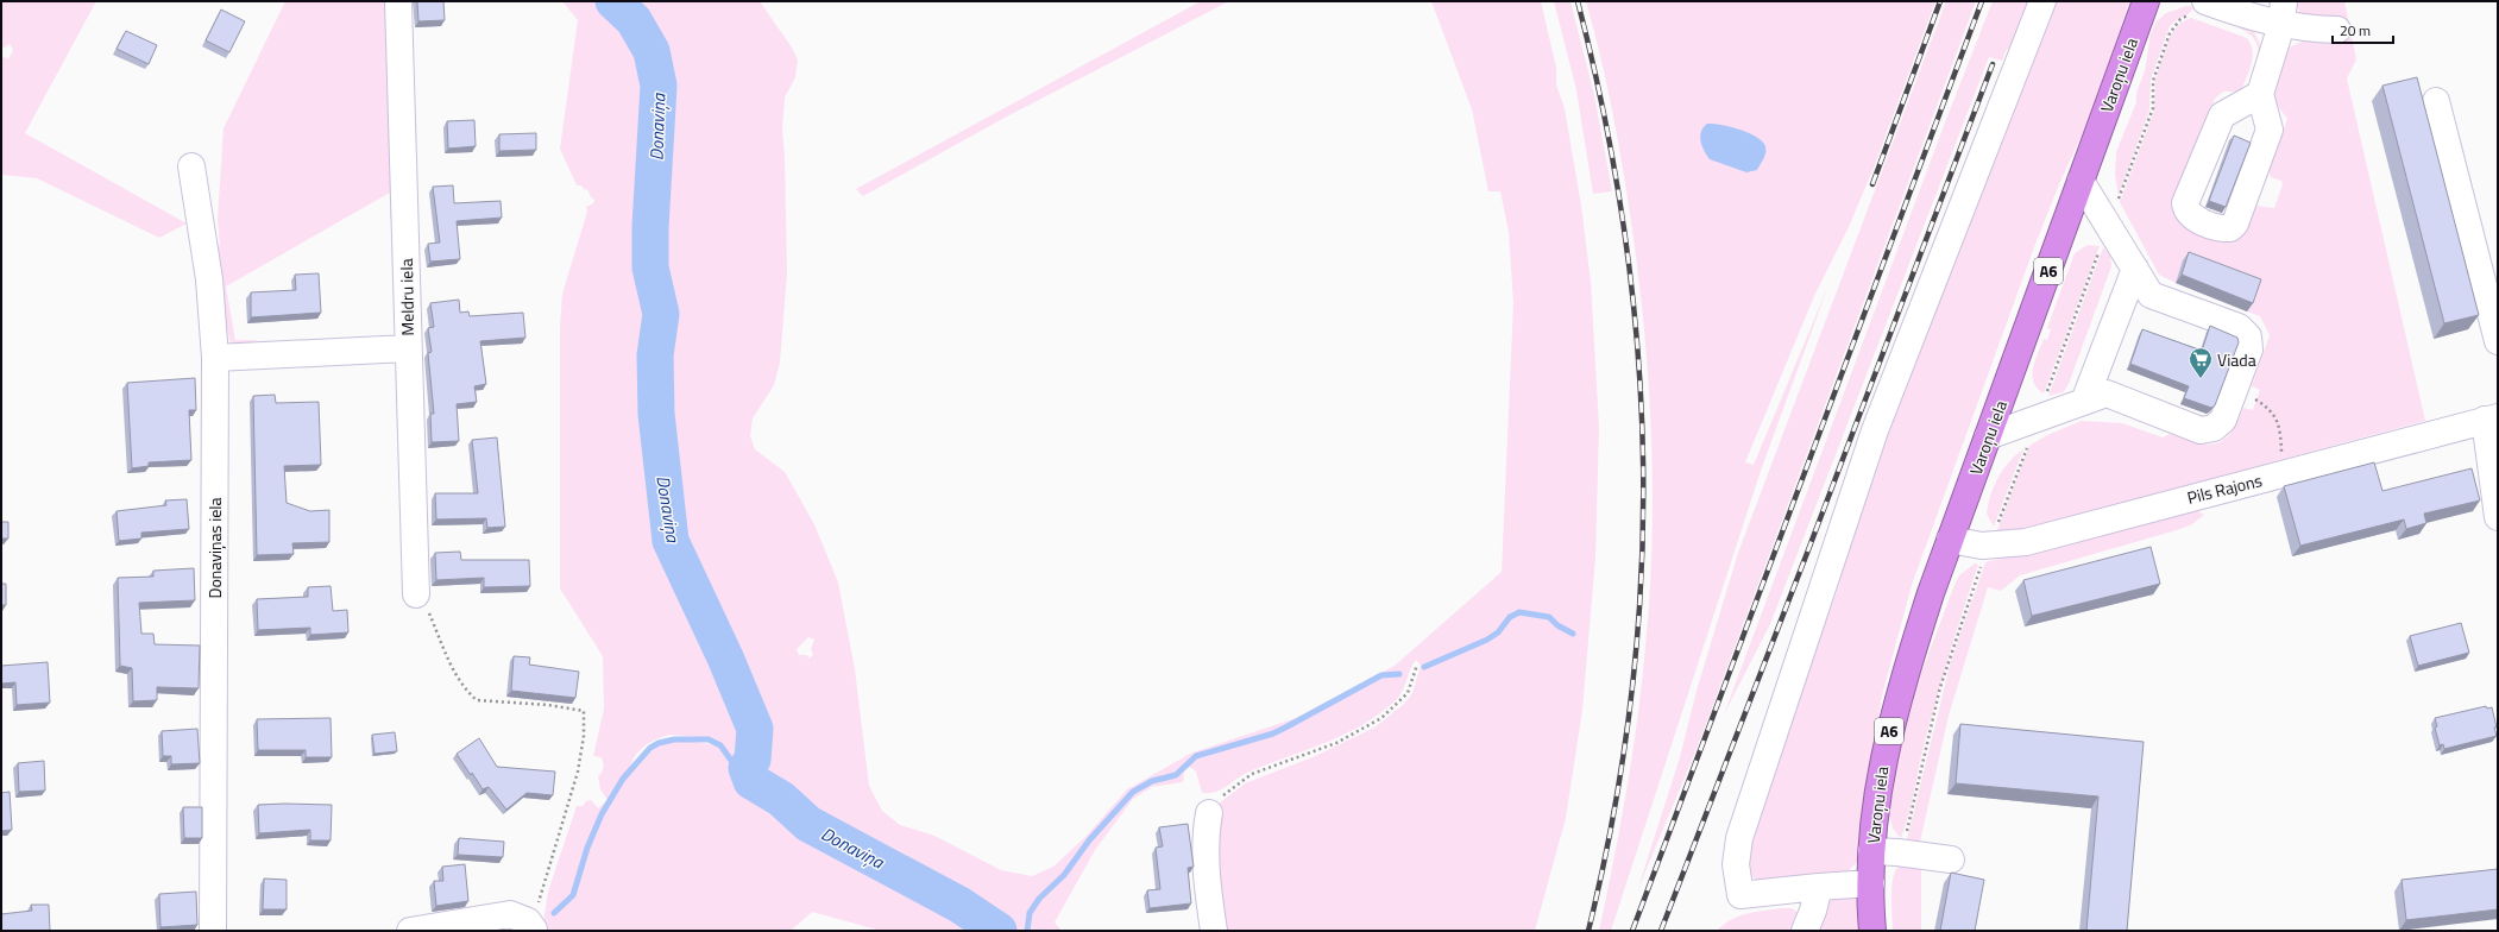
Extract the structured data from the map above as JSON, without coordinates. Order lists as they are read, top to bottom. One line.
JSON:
{"streets":{"highway":["Varoņu iela","A6"],"street":["Meldru iela","Pils Rajons","Donaviņas iela"]},"crossings":[["Varoņu iela","Pils Rajons"]],"water":["Donaviņa"],"places":{"supermarket":["Viada"]},"scale_bar":"20 m"}
